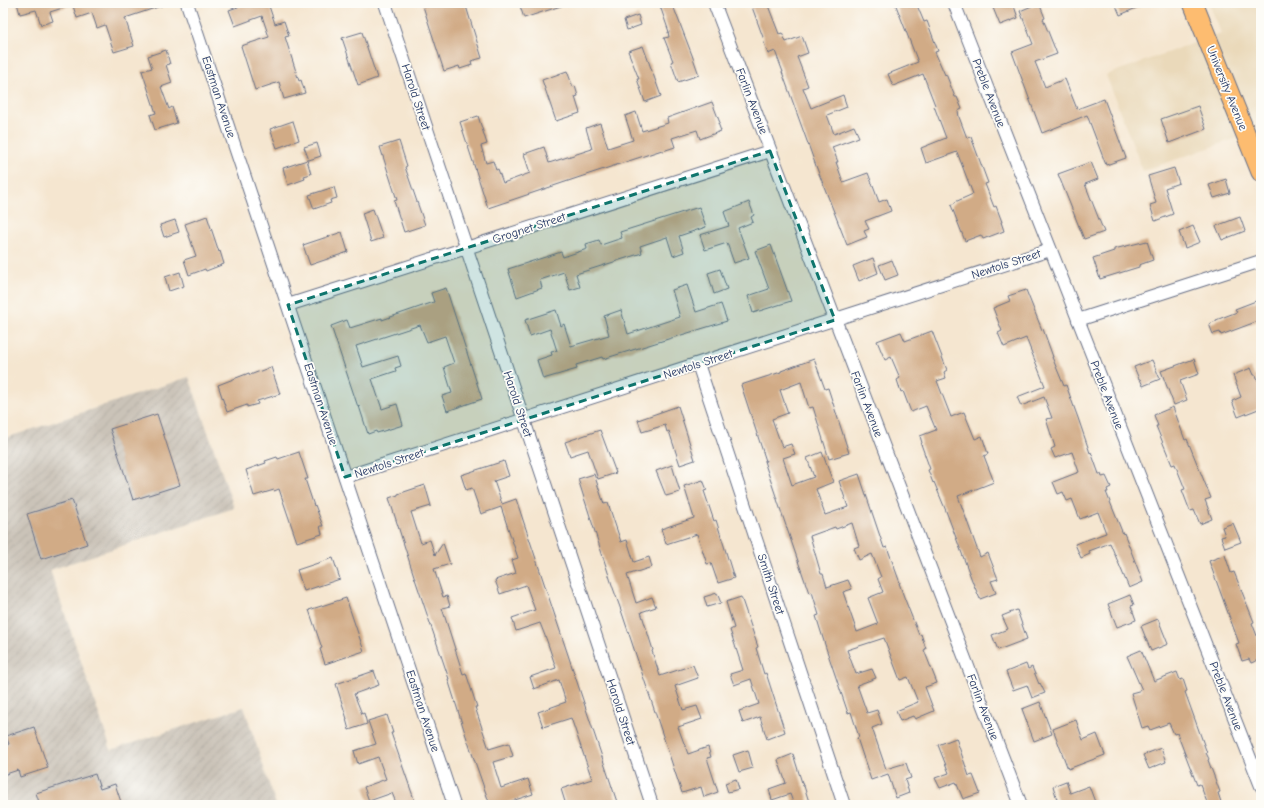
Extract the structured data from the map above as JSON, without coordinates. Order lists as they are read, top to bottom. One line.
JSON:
{"streets":{"main road":["University Avenue"],"street":["Preble Avenue","Eastman Avenue","Harold Street","Farlin Avenue","Grognet Street","Newtols Street","Smith Street"]},"crossings":[["Preble Avenue","Newtols Street"],["Eastman Avenue","Grognet Street"],["Eastman Avenue","Newtols Street"],["Harold Street","Grognet Street"],["Harold Street","Newtols Street"],["Farlin Avenue","Grognet Street"],["Farlin Avenue","Newtols Street"],["Newtols Street","Smith Street"]]}
